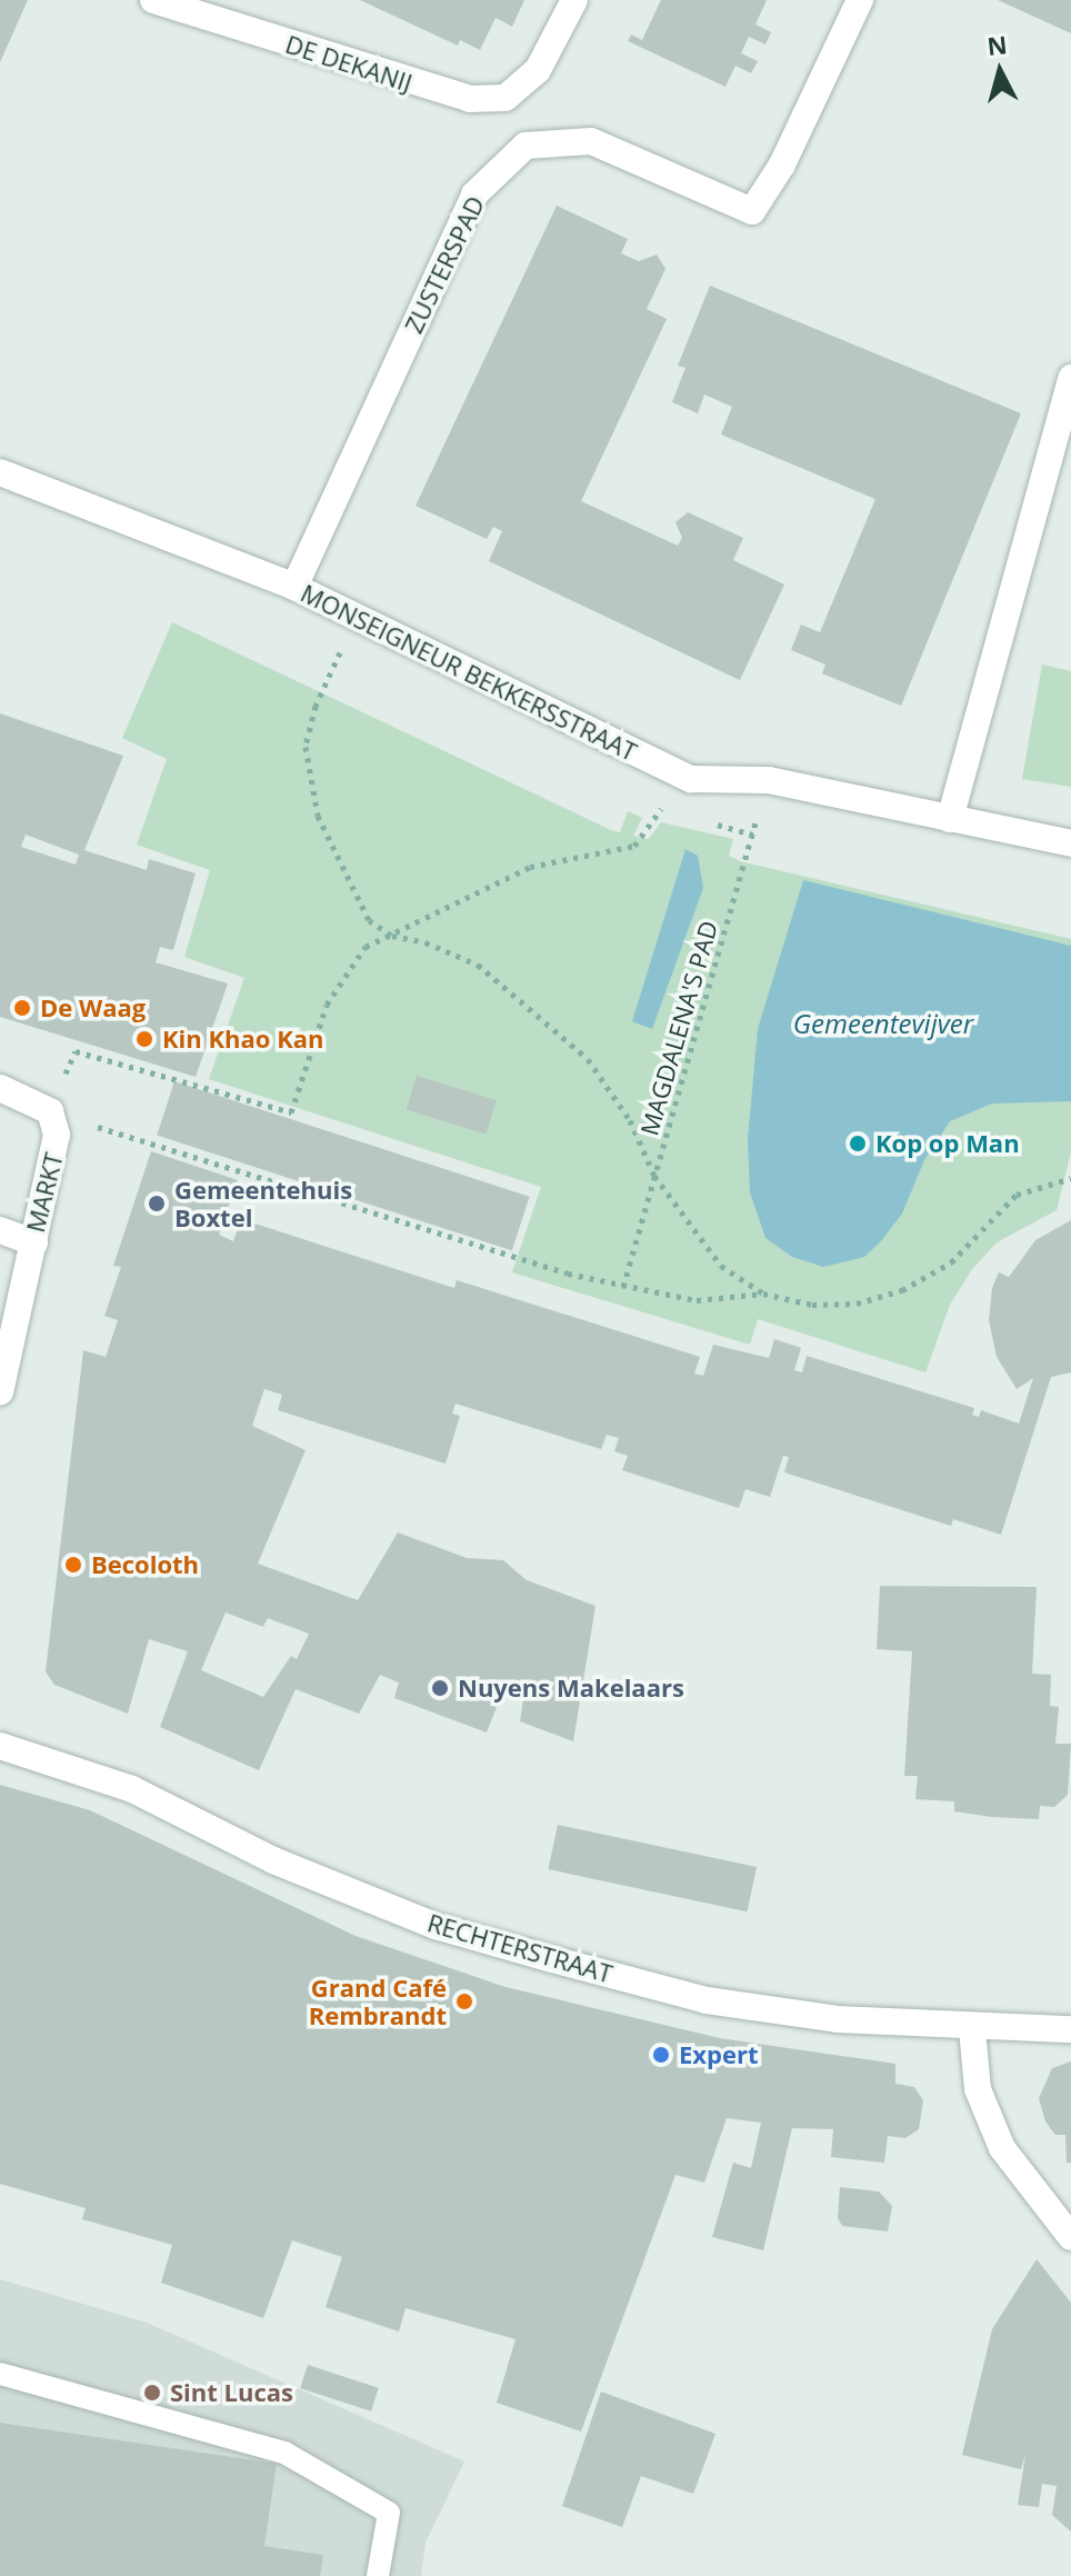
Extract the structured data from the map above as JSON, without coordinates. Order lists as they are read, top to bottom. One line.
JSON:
{"streets":{"street":["DE DEKANIJ","ZUSTERSPAD","MONSEIGNEUR BEKKERSSTRAAT","MARKT","RECHTERSTRAAT"],"path":["MAGDALENA'S PAD"]},"crossings":[["ZUSTERSPAD","MONSEIGNEUR BEKKERSSTRAAT"],["MONSEIGNEUR BEKKERSSTRAAT","MAGDALENA'S PAD"]],"water":["Gemeentevijver"],"places":["De Waag","Kin Khao Kan","Kop op Man","Gemeentehuis Boxtel","Becoloth","Nuyens Makelaars","Grand Café Rembrandt","Expert","Sint Lucas"],"north":"top"}
